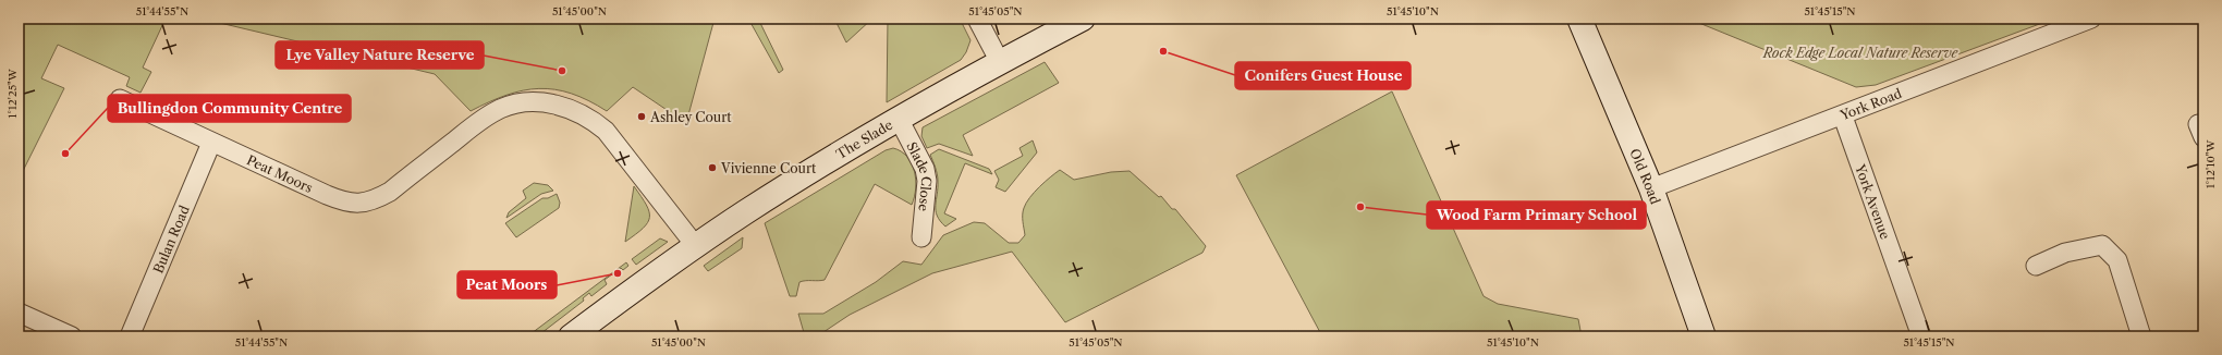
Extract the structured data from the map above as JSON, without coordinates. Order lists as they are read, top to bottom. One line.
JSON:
{"streets":{"main road":["The Slade","Old Road"],"street":["York Road","Peat Moors","Slade Close","York Avenue","Bulan Road"]},"crossings":[["York Road","Old Road"],["York Road","York Avenue"],["The Slade","Peat Moors"],["The Slade","Slade Close"],["Peat Moors","Bulan Road"]],"parks":["Rock Edge Local Nature Reserve"],"places":["Conifers Guest House","Lye Valley Nature Reserve","Ashley Court","Bullingdon Community Centre","Vivienne Court","Wood Farm Primary School","Peat Moors"],"coordinates":["51°44'55\"N","51°45'00\"N","51°45'05\"N","51°45'10\"N","51°45'15\"N","1°12'25\"W","1°12'10\"W"]}
